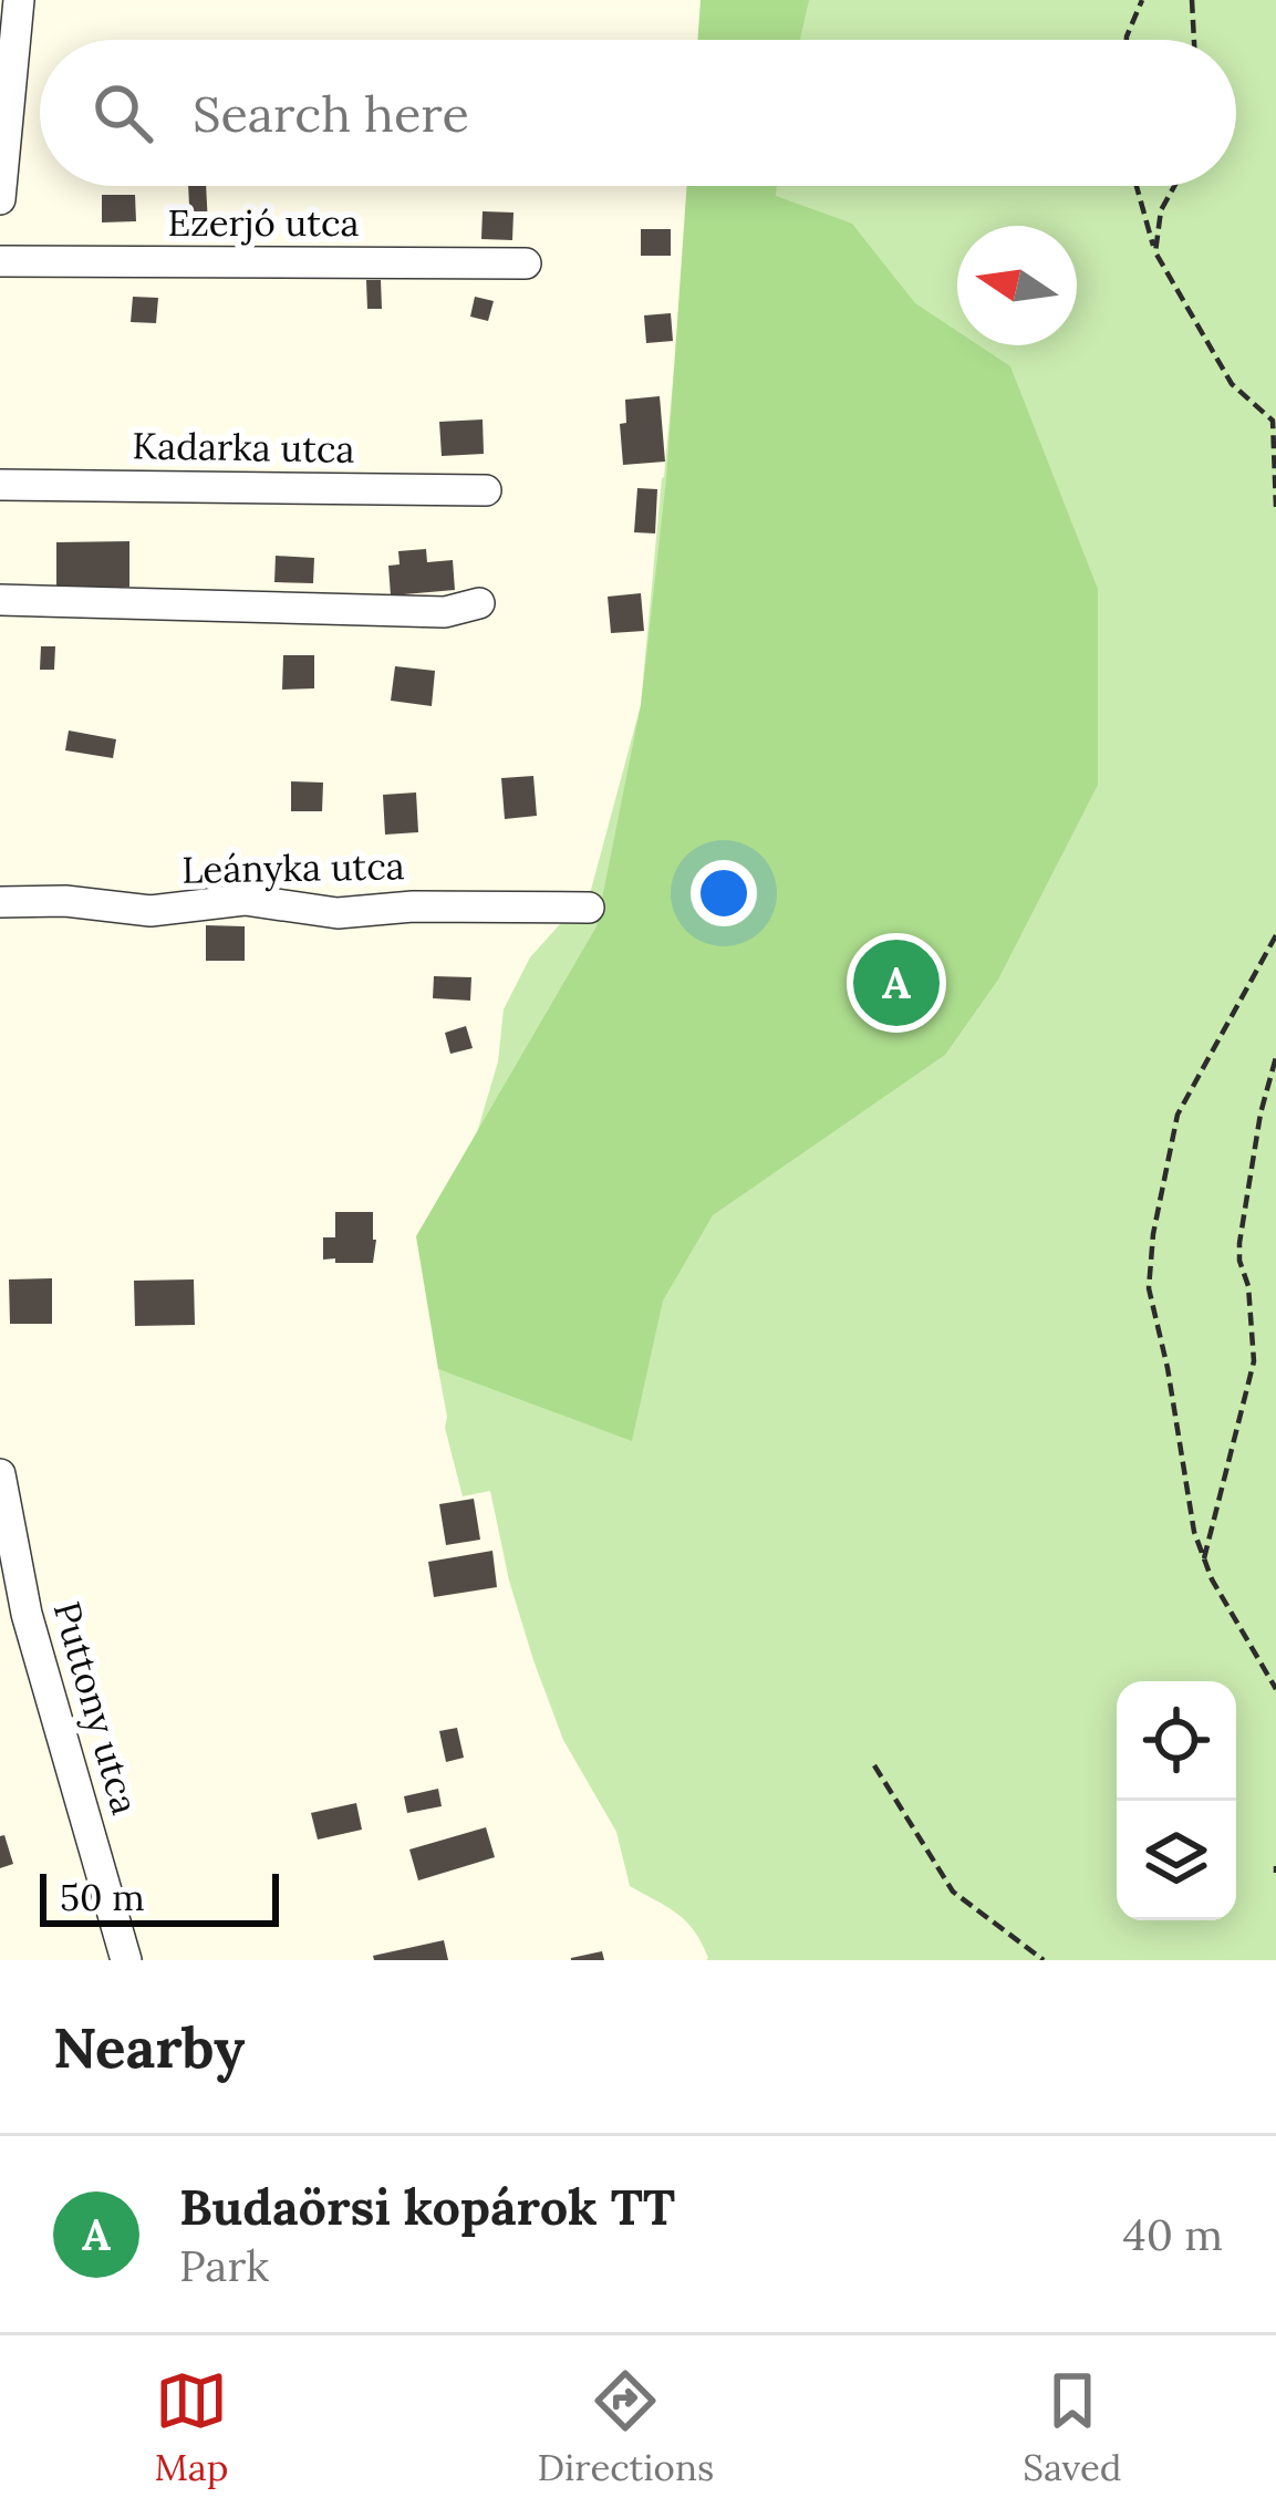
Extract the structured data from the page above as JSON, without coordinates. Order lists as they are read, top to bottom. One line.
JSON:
{"streets":{"street":["Ezerjó utca","Kadarka utca","Leányka utca","Puttony utca"]},"scale_bar":"50 m","north":"left","page":{"search":"Search here","pins":"A","scale":"50 m","heading":"Nearby","list":[{"mark":"A","name":"Budaörsi kopárok TT","note":"Park","value":"40 m"}],"nav":["Map","Directions","Saved"]}}
